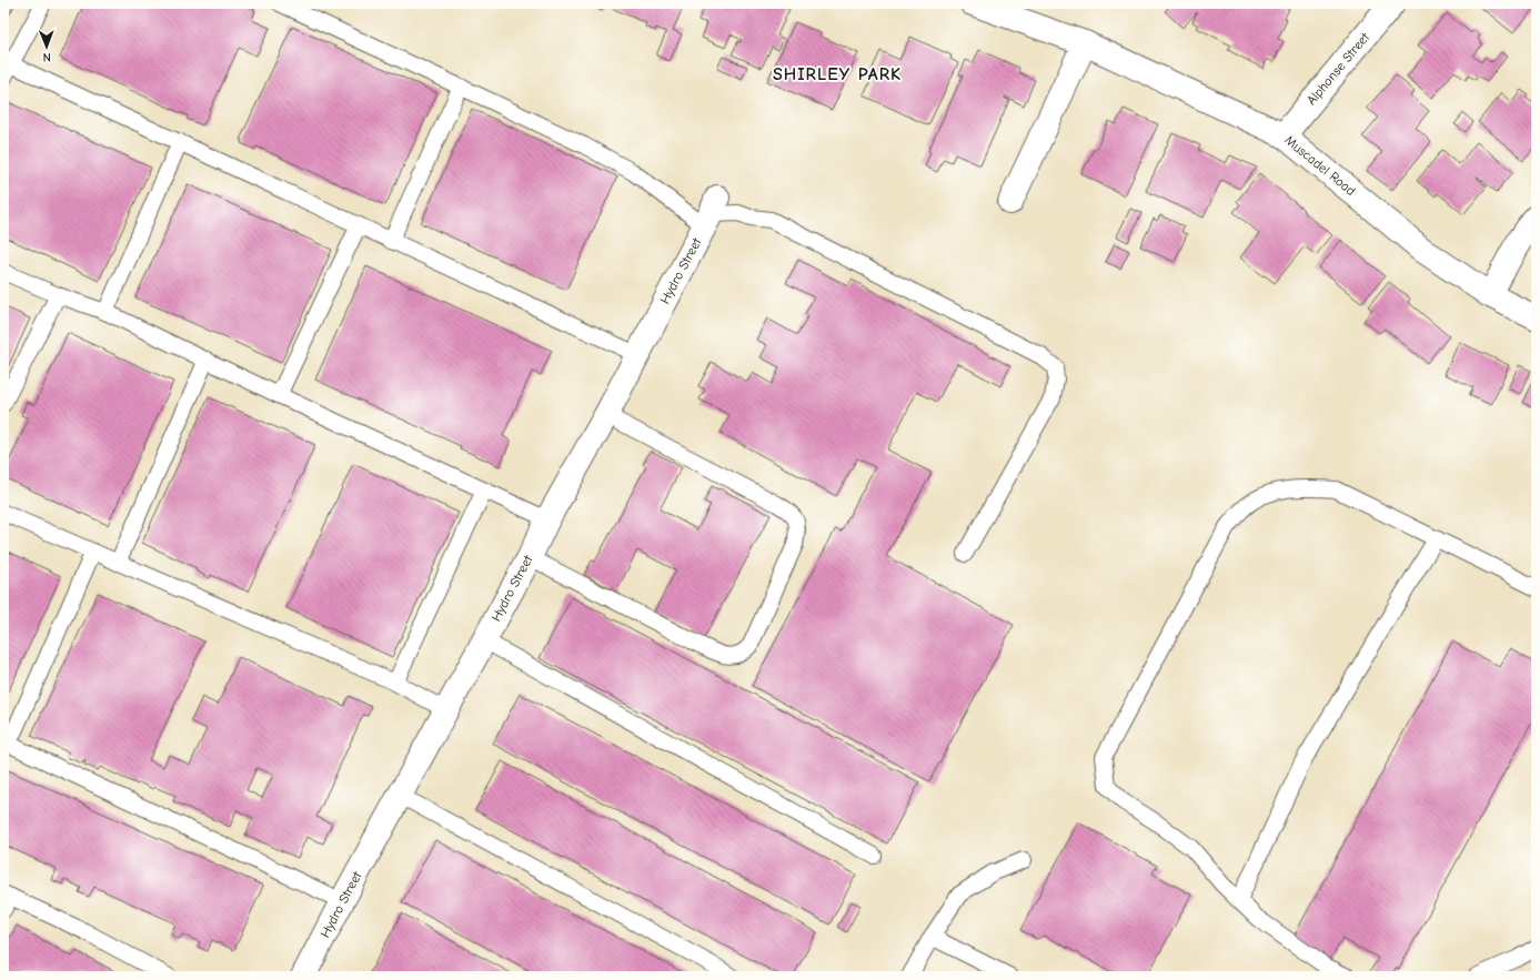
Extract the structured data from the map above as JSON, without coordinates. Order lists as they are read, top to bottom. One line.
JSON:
{"streets":{"street":["Alphonse Street","Muscadel Road","Hydro Street"]},"crossings":[["Alphonse Street","Muscadel Road"]],"districts":["SHIRLEY PARK"],"north":"bottom"}
